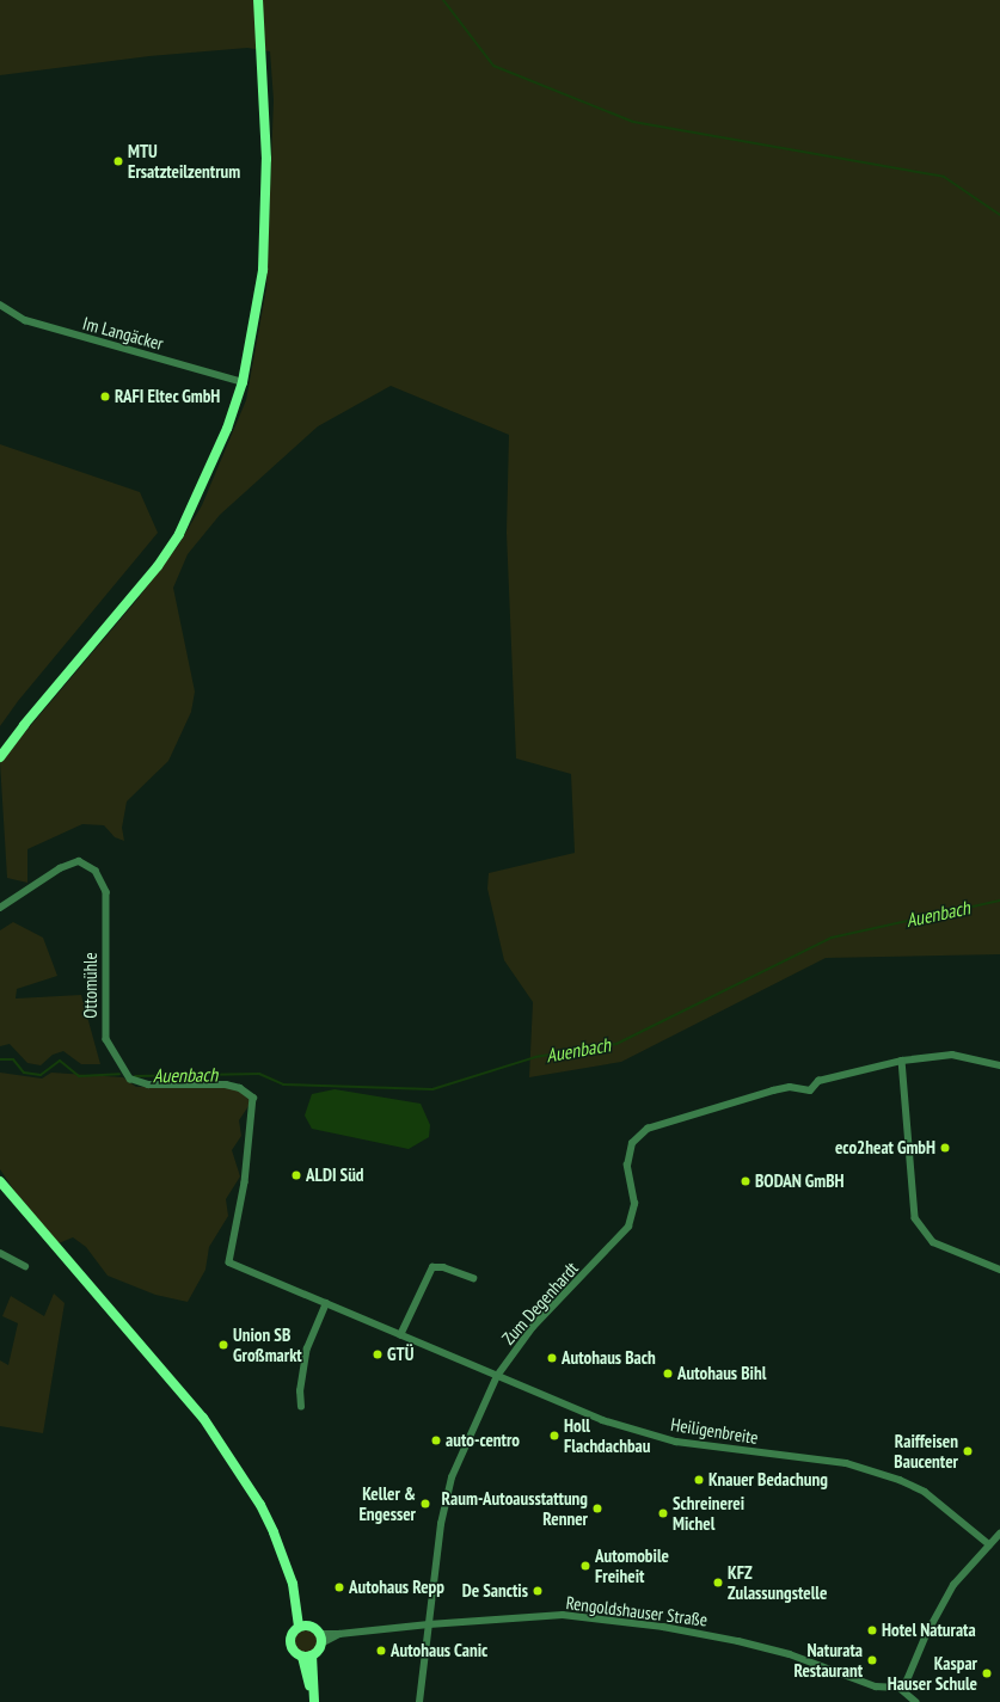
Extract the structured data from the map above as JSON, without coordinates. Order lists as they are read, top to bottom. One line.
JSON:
{"streets":{"street":["Im Langäcker","Ottomühle","Zum Degenhardt","Heiligenbreite","Rengoldshauser Straße"]},"crossings":[["Ottomühle","Heiligenbreite"],["Zum Degenhardt","Heiligenbreite"],["Zum Degenhardt","Rengoldshauser Straße"]],"water":["Auenbach"],"places":["MTU Ersatzteilzentrum","RAFI Eltec GmbH","eco2heat GmbH","ALDI Süd","BODAN GmBH","Union SB Großmarkt","GTÜ","Autohaus Bach","Autohaus Bihl","Holl Flachdachbau","auto-centro","Raiffeisen Baucenter","Knauer Bedachung","Keller & Engesser","Raum-Autoausstattung Renner","Schreinerei Michel","Automobile Freiheit","KFZ Zulassungstelle","Autohaus Repp","De Sanctis","Hotel Naturata","Autohaus Canic","Naturata Restaurant","Kaspar Hauser Schule"]}
